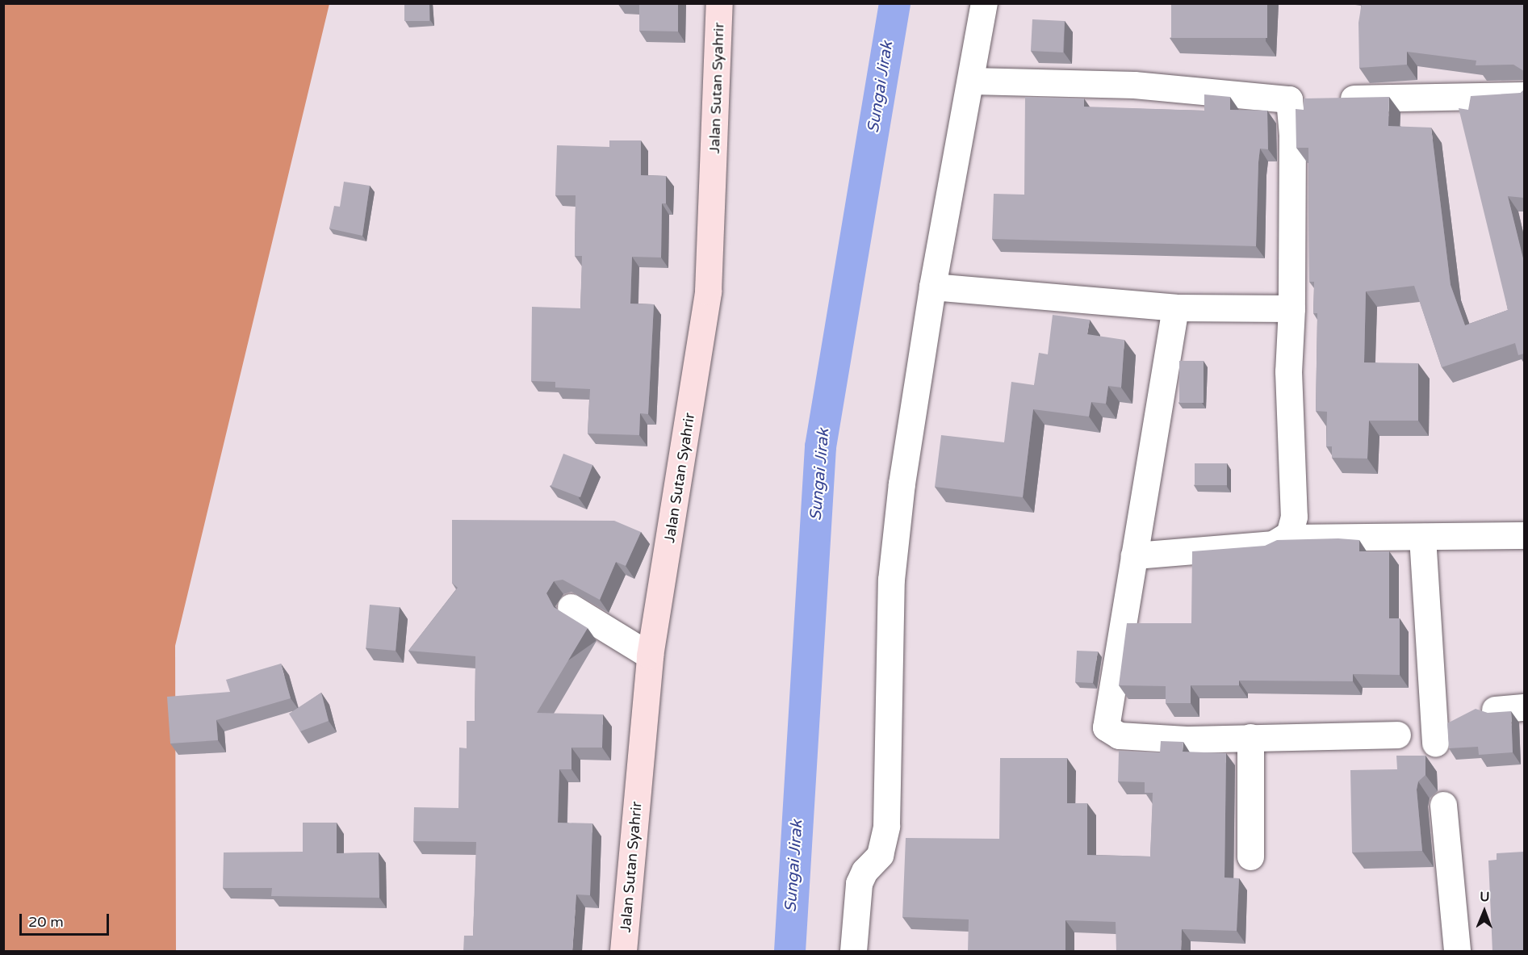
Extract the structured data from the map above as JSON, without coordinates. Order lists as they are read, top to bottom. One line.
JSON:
{"streets":{"main road":["Jalan Sutan Syahrir"]},"water":["Sungai Jirak"],"scale_bar":"20 m","north":"top"}
